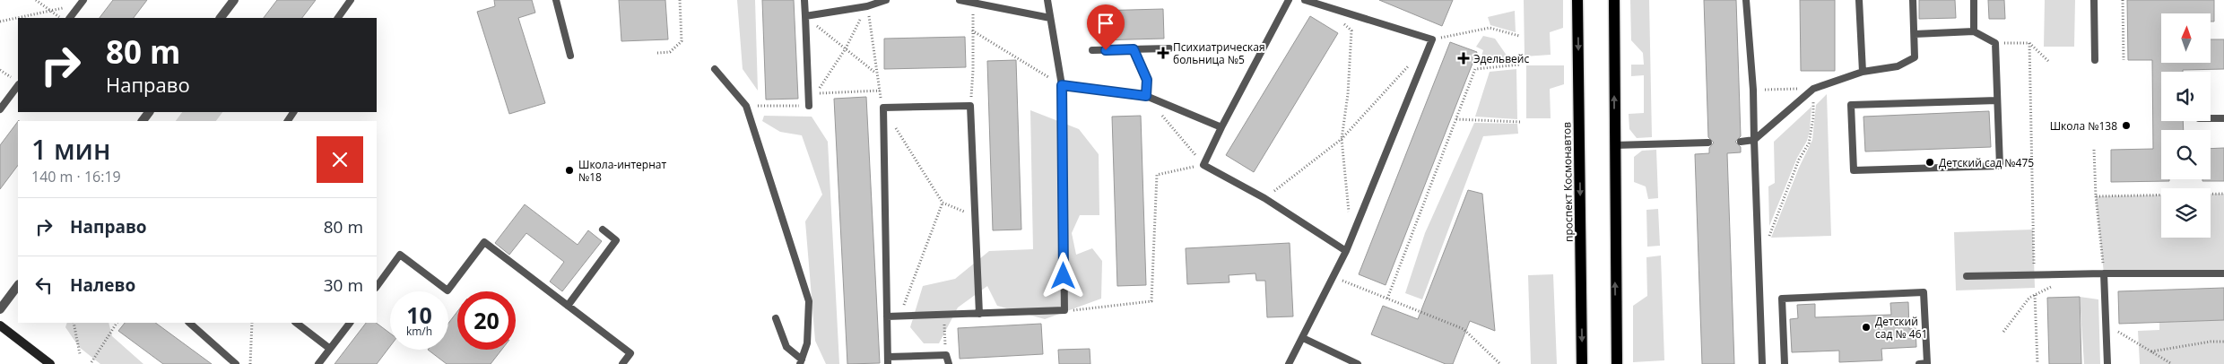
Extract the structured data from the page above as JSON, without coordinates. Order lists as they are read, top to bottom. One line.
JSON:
{"streets":{"main road":["проспект Космонавтов"]},"places":{"health":["Психиатрическая больница №5","Эдельвейс"],"other":["Школа №138","Детский сад №475","Школа-интернат №18","Детский сад № 461"]},"north":"top","page":{"turn":["80 m","Направо"],"heading":["1 мин","140 m · 16:19"],"list":[{"name":"Направо","value":"80 m"},{"name":"Налево","value":"30 m"}],"speed":"10 km/h","limit":"20"}}
